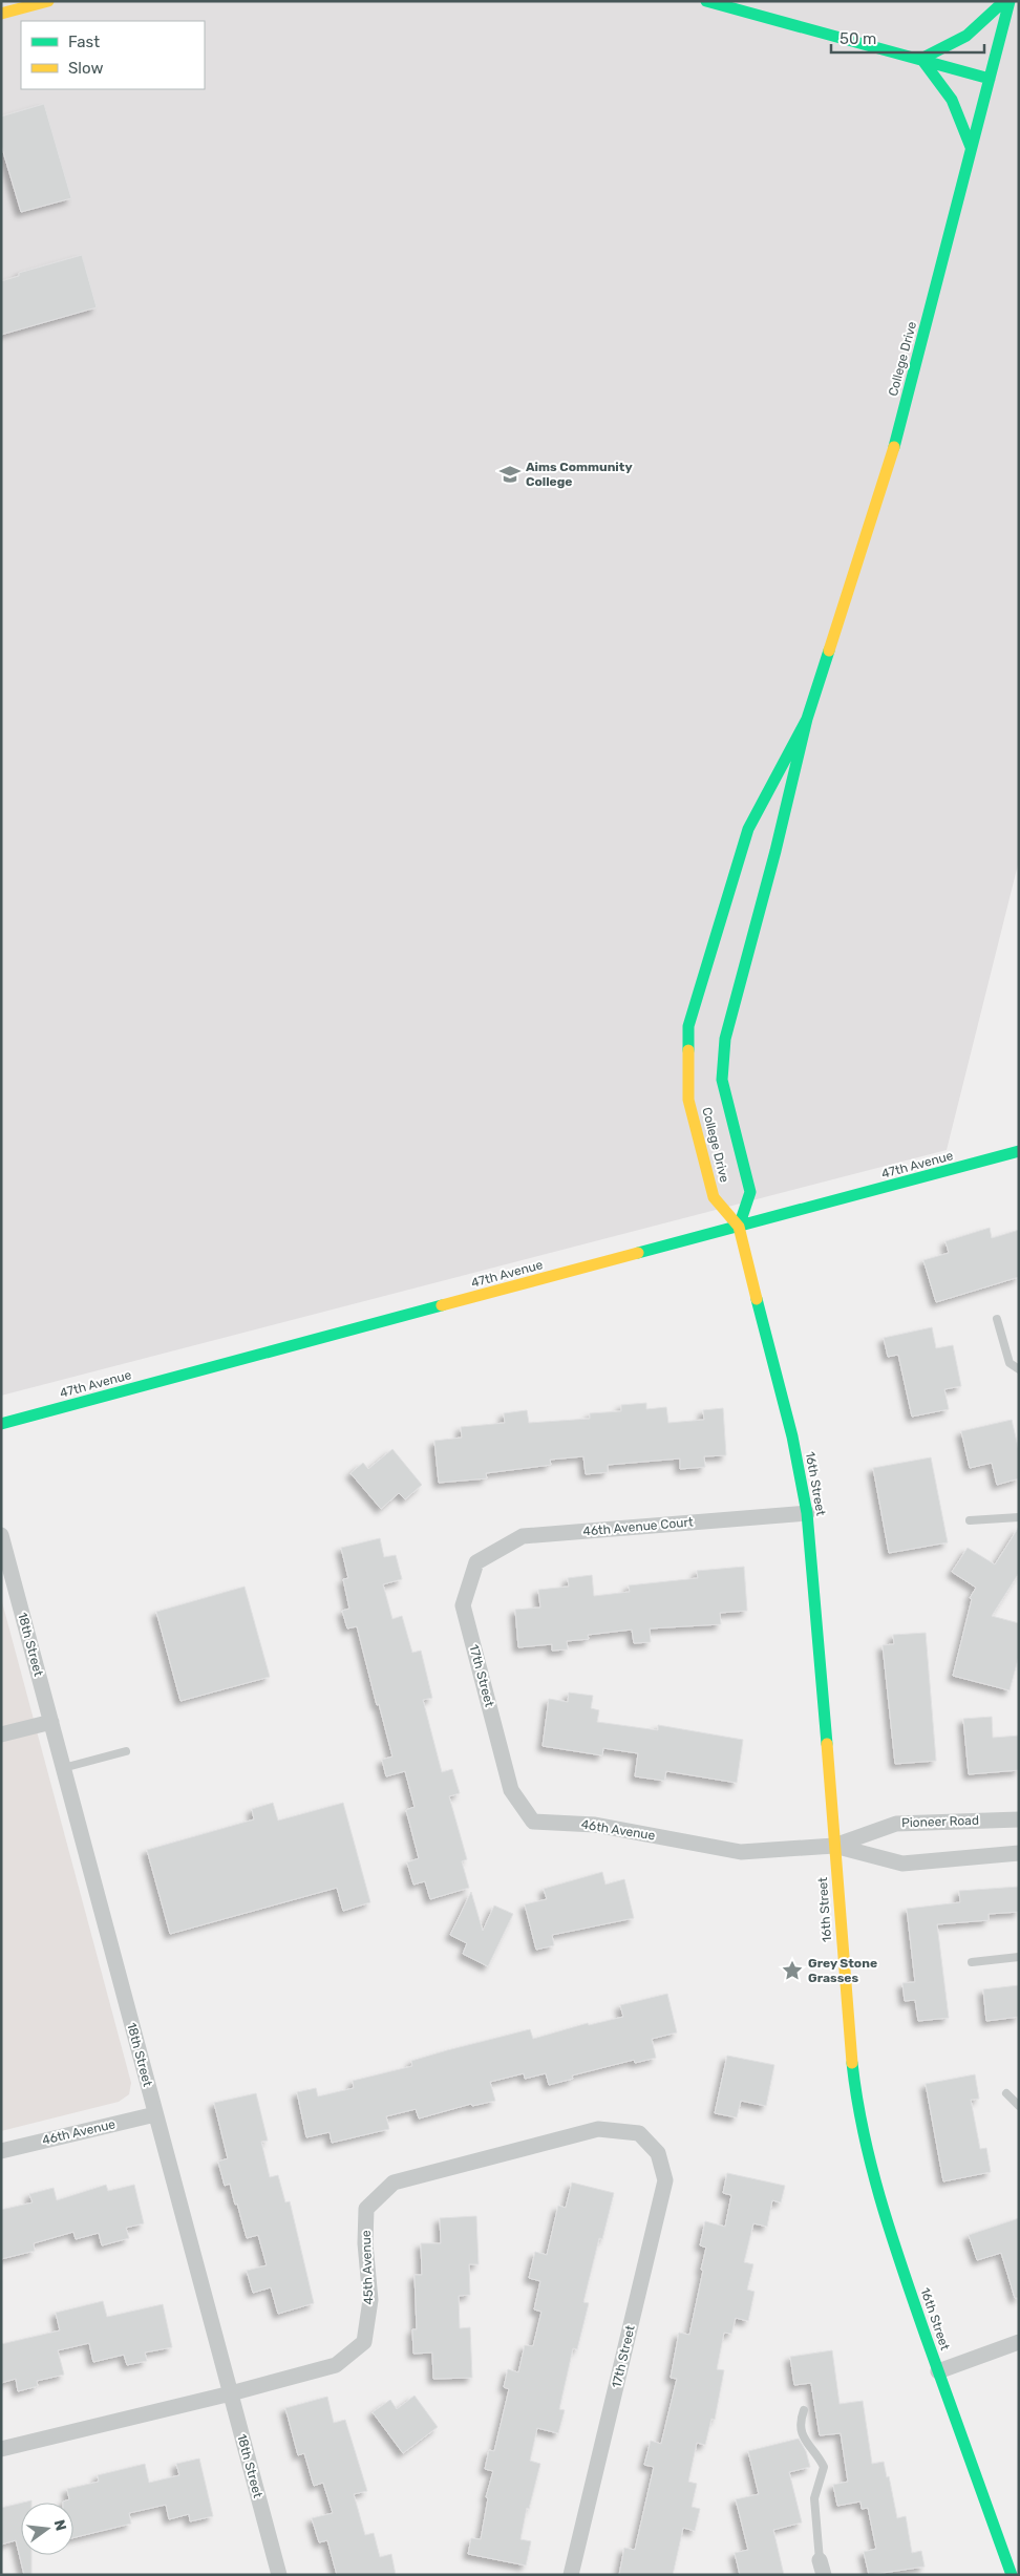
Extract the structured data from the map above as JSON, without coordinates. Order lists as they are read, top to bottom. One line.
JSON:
{"streets":{"main road":["College Drive","47th Avenue","16th Street"],"street":["46th Avenue Court","18th Street","17th Street","Pioneer Road","46th Avenue","45th Avenue"]},"crossings":[["College Drive","47th Avenue"],["College Drive","16th Street"],["47th Avenue","16th Street"],["16th Street","46th Avenue Court"],["16th Street","Pioneer Road"],["46th Avenue Court","17th Street"],["18th Street","46th Avenue"],["18th Street","45th Avenue"],["17th Street","46th Avenue"],["17th Street","45th Avenue"],["Pioneer Road","46th Avenue"]],"places":{"school or university":["Aims Community College"],"place":["Grey Stone Grasses"]},"legend":["Fast","Slow"],"scale_bar":"50 m","north":"right"}
